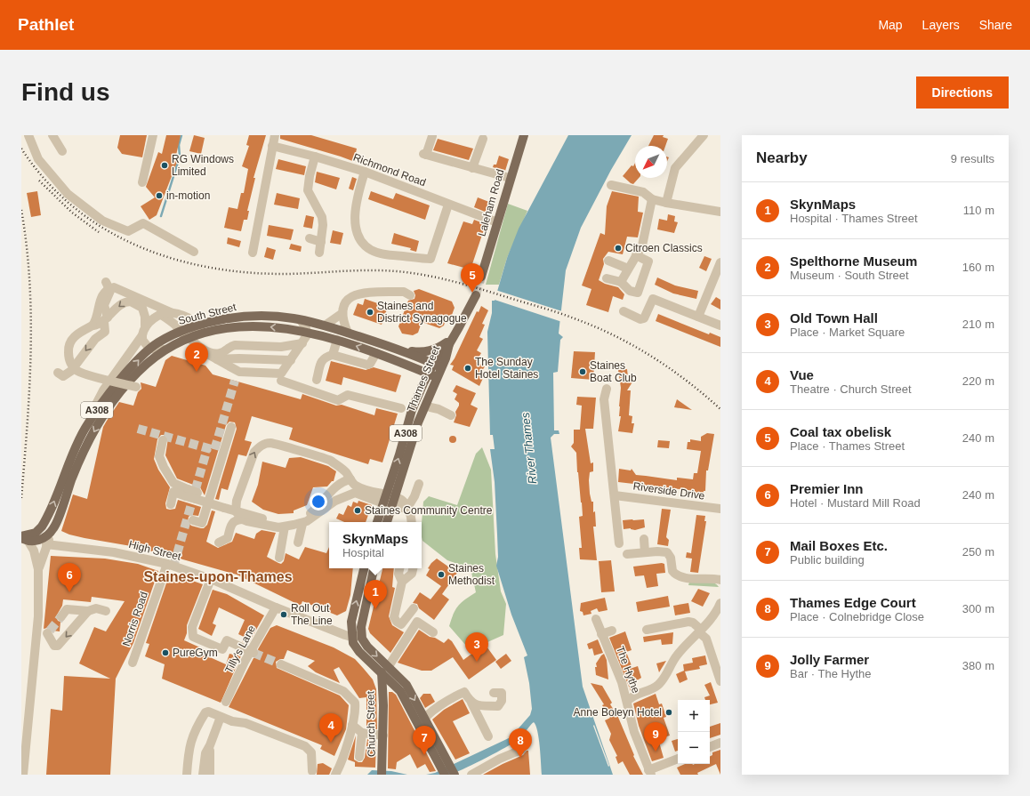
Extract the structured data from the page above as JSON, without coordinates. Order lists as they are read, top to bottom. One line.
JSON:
{"streets":{"main road":["Laleham Road","South Street","Thames Street","A308","High Street","Church Street"],"street":["Richmond Road","Riverside Drive","Norris Road","Tilly's Lane","The Hythe"]},"crossings":[["Richmond Road","Laleham Road"],["South Street","Thames Street"],["South Street","High Street"],["High Street","Norris Road"],["High Street","Tilly's Lane"]],"districts":["Staines-upon-Thames"],"water":["River Thames"],"places":["RG Windows Limited","in-motion","Citroen Classics","Staines and District Synagogue","The Sunday Hotel Staines","Staines Boat Club","Staines Community Centre","Staines Methodist","Roll Out The Line","PureGym","Anne Boleyn Hotel"],"north":"bottom left","page":{"header":"Pathlet","nav":["Map","Layers","Share"],"buttons":"Directions","title":"Find us","heading":["Nearby","9 results"],"list":[{"mark":"1","name":"SkynMaps","note":"Hospital · Thames Street","value":"110 m"},{"mark":"2","name":"Spelthorne Museum","note":"Museum · South Street","value":"160 m"},{"mark":"3","name":"Old Town Hall","note":"Place · Market Square","value":"210 m"},{"mark":"4","name":"Vue","note":"Theatre · Church Street","value":"220 m"},{"mark":"5","name":"Coal tax obelisk","note":"Place · Thames Street","value":"240 m"},{"mark":"6","name":"Premier Inn","note":"Hotel · Mustard Mill Road","value":"240 m"},{"mark":"7","name":"Mail Boxes Etc.","note":"Public building","value":"250 m"},{"mark":"8","name":"Thames Edge Court","note":"Place · Colnebridge Close","value":"300 m"},{"mark":"9","name":"Jolly Farmer","note":"Bar · The Hythe","value":"380 m"}],"pins":["5","2","6","1","3","4","9","7","8"],"popup":["SkynMaps","Hospital"],"map_buttons":["+","−"]}}
